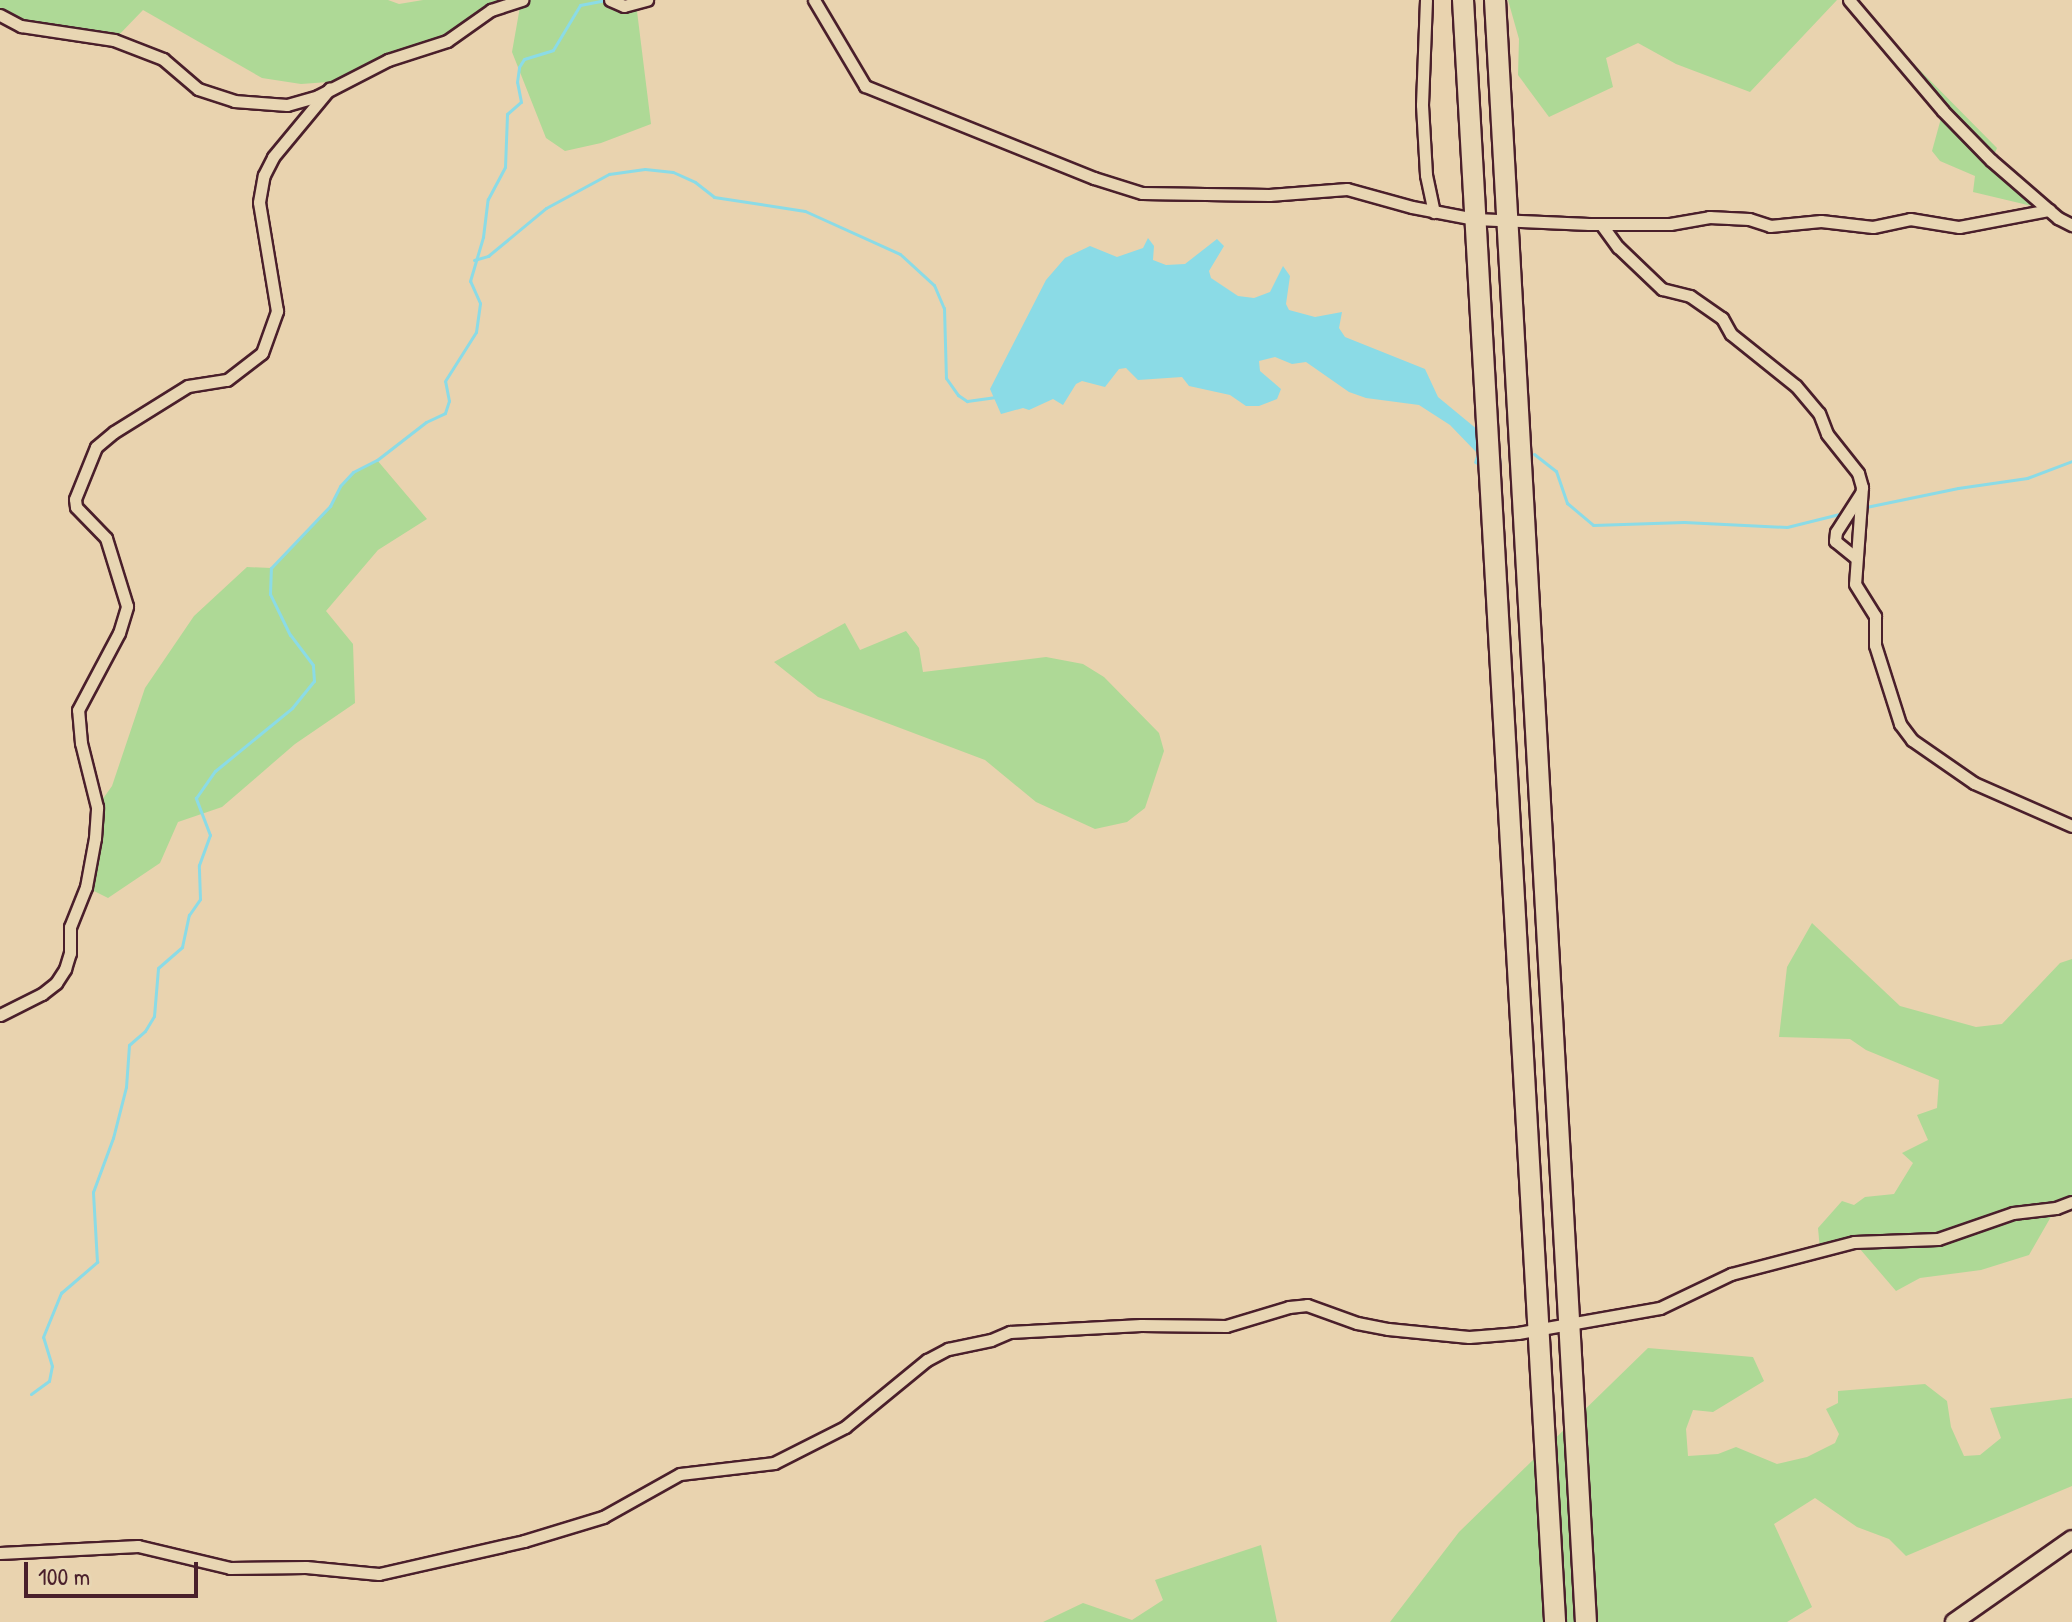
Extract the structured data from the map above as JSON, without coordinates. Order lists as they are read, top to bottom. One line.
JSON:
{"scale_bar":"100 m"}
